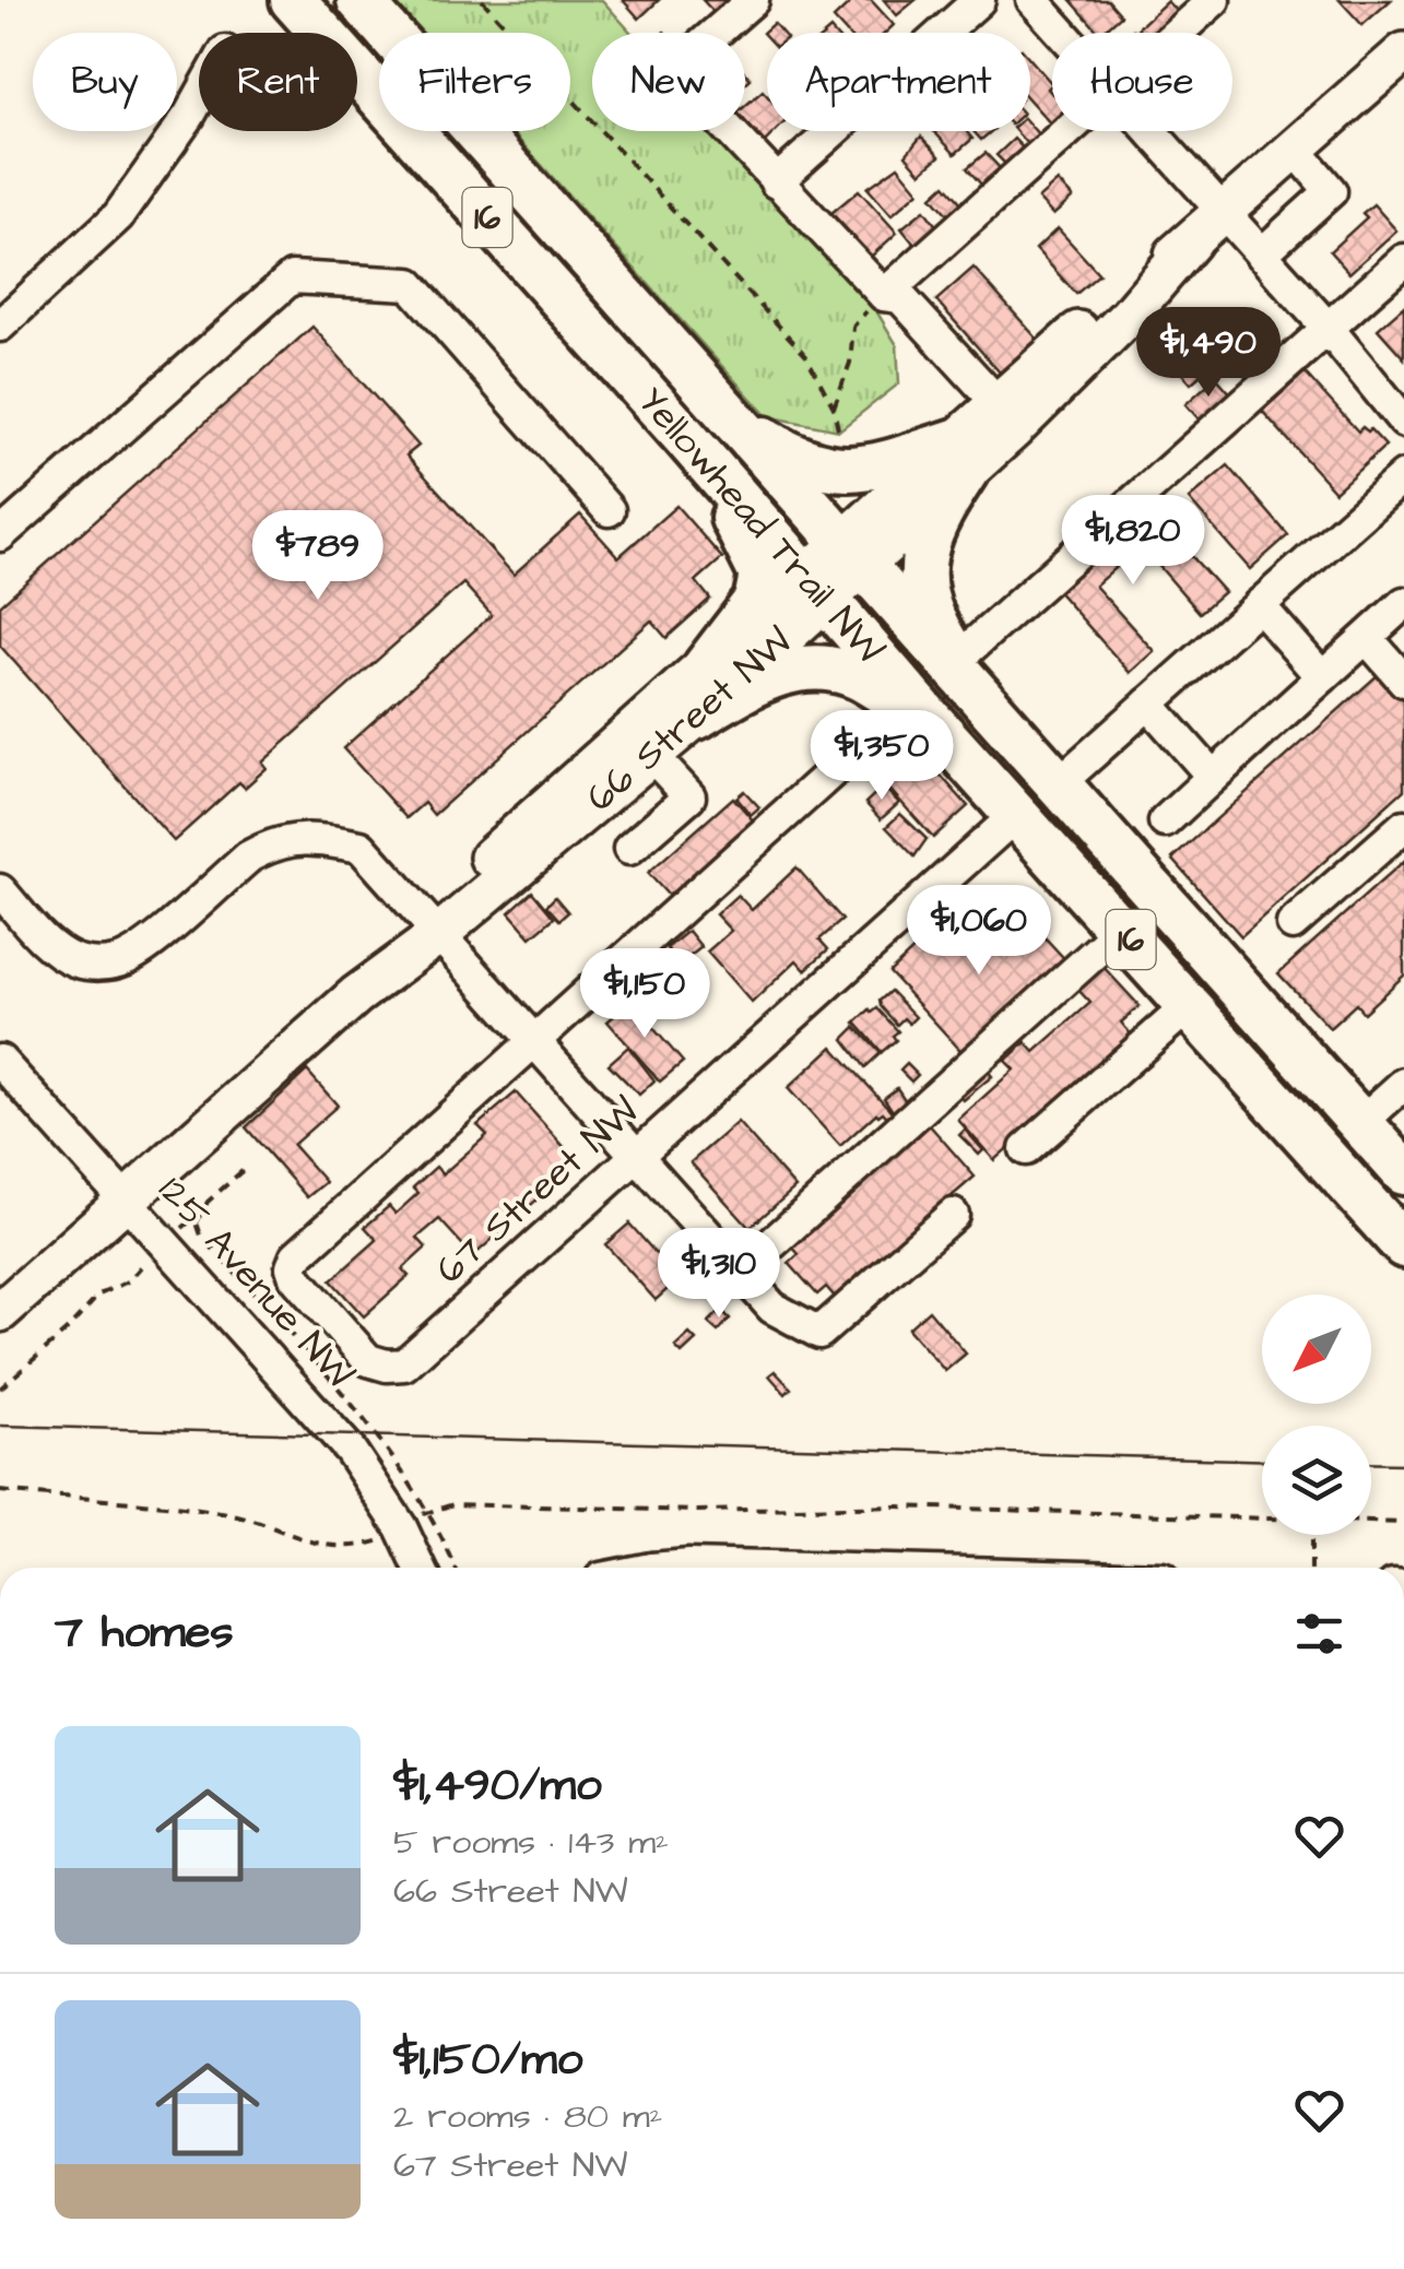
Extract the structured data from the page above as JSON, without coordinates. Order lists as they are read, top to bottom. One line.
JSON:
{"streets":{"highway":["16","Yellowhead Trail NW"],"main road":["66 Street NW"],"street":["67 Street NW","125 Avenue NW"]},"crossings":[["Yellowhead Trail NW","66 Street NW"],["Yellowhead Trail NW","67 Street NW"],["66 Street NW","125 Avenue NW"]],"north":"bottom left","page":{"chip":["Buy","Rent","Filters","New","Apartment","House"],"price":["$1,490","$1,820","$789","$1,350","$1,060","$1,150","$1,310"],"heading":"7 homes","list":[{"name":"$1,490/mo","note":"5 rooms · 143 m² · 66 Street NW"},{"name":"$1,150/mo","note":"2 rooms · 80 m² · 67 Street NW"}]}}
